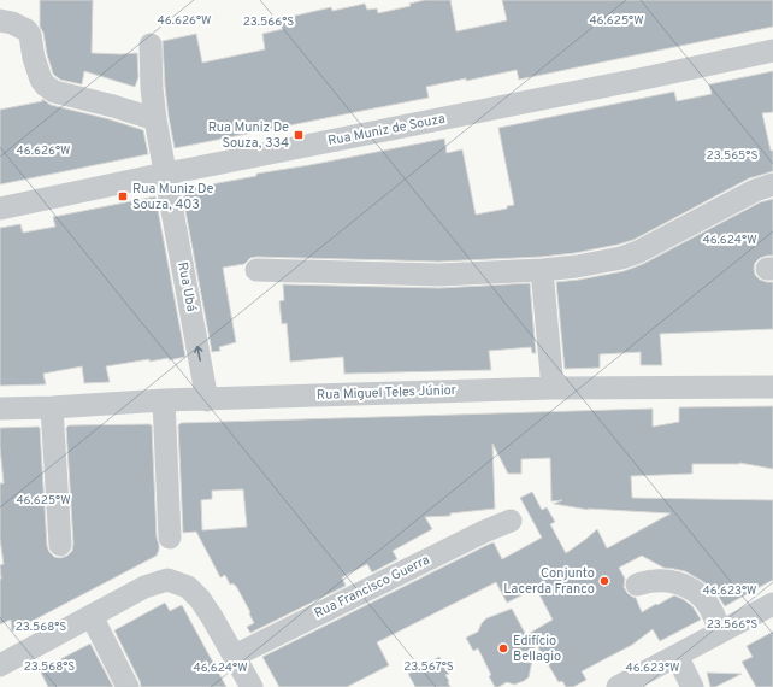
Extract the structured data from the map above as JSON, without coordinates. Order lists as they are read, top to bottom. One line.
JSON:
{"streets":{"street":["Rua Muniz de Souza","Rua Ubá","Rua Miguel Teles Júnior","Rua Francisco Guerra"]},"crossings":[["Rua Muniz de Souza","Rua Ubá"],["Rua Ubá","Rua Miguel Teles Júnior"]],"one_way":["Rua Ubá"],"places":{"transit":["Rua Muniz De Souza, 334","Rua Muniz De Souza, 403"],"other":["Conjunto Lacerda Franco","Edifício Bellagio"]},"coordinates":["46.626°W","46.625°W","23.566°S","23.565°S","46.624°W","46.623°W","23.568°S","23.567°S"]}
